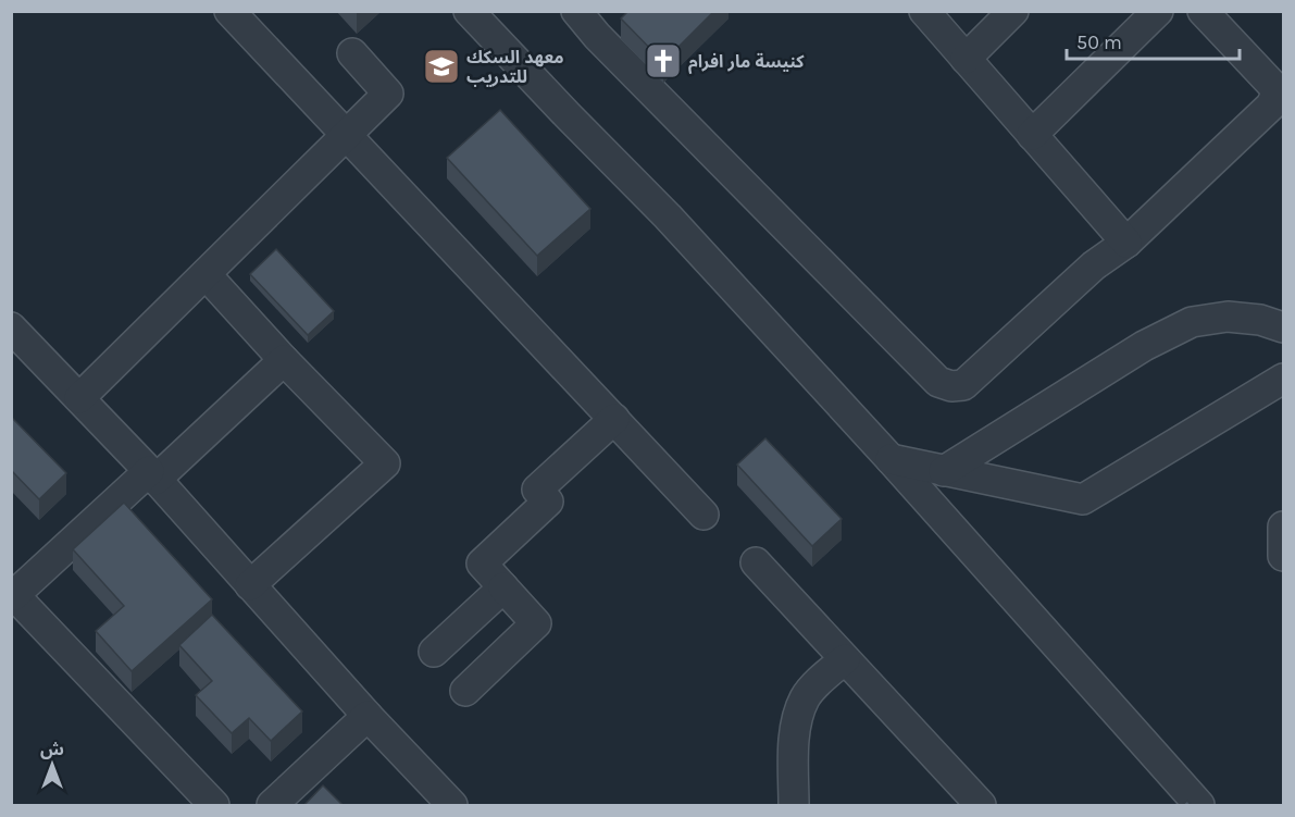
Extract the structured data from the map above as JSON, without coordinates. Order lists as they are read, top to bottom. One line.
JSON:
{"places":{"church":["كنيسة مار افرام"],"school or university":["معهد السكك للتدريب"]},"scale_bar":"50 m","north":"top"}
